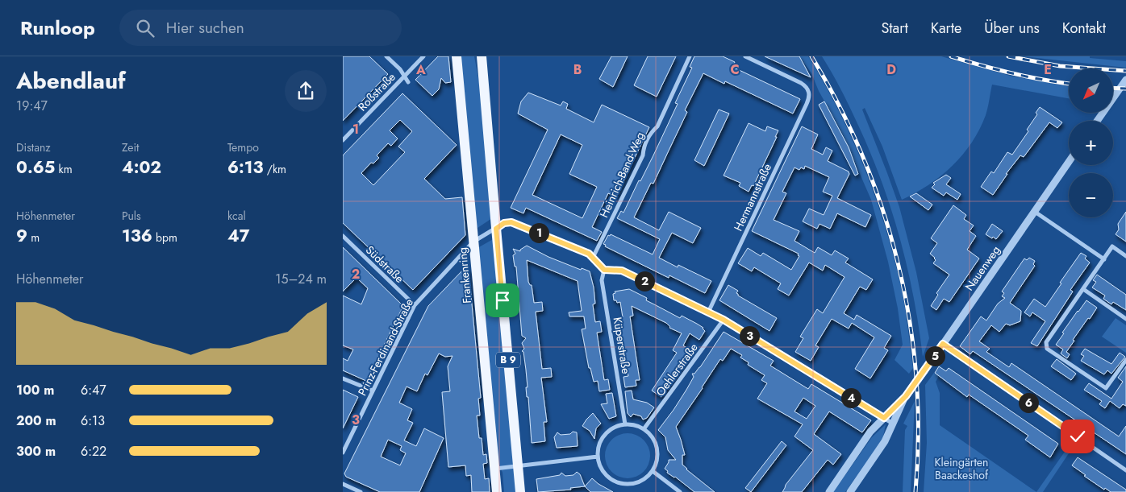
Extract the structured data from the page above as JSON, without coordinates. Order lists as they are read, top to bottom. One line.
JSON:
{"streets":{"main road":["Frankenring","B 9"],"street":["Roßstraße","Heinrich-Band-Weg","Hermannstraße","Südstraße","Nauenweg","Küperstraße","Prinz-Ferdinand-Straße","Oehlerstraße"]},"crossings":[["Heinrich-Band-Weg","Prinz-Ferdinand-Straße"],["Südstraße","Prinz-Ferdinand-Straße"],["Frankenring","Prinz-Ferdinand-Straße"],["Küperstraße","Prinz-Ferdinand-Straße"],["Küperstraße","Oehlerstraße"],["Prinz-Ferdinand-Straße","B 9"]],"parks":["Kleingärten Baackeshof"],"north":"bottom left","page":{"header":"Runloop","search":"Hier suchen","nav":["Start","Karte","Über uns","Kontakt"],"heading":["Abendlauf","19:47"],"map_buttons":["+","−"],"stats":[["Distanz","0.65 km"],["Zeit","4:02"],["Tempo","6:13 /km"],["Höhenmeter","9 m"],["Puls","136 bpm"],["kcal","47"]],"pins":["1","2","3","5","4","6"],"chart":["Höhenmeter","15–24 m"],"list":[{"name":"100 m","note":"6:47"},{"name":"200 m","note":"6:13"},{"name":"300 m","note":"6:22"}]},"grid":{"columns":["A","B","C","D","E"],"rows":["1","2","3"]}}
